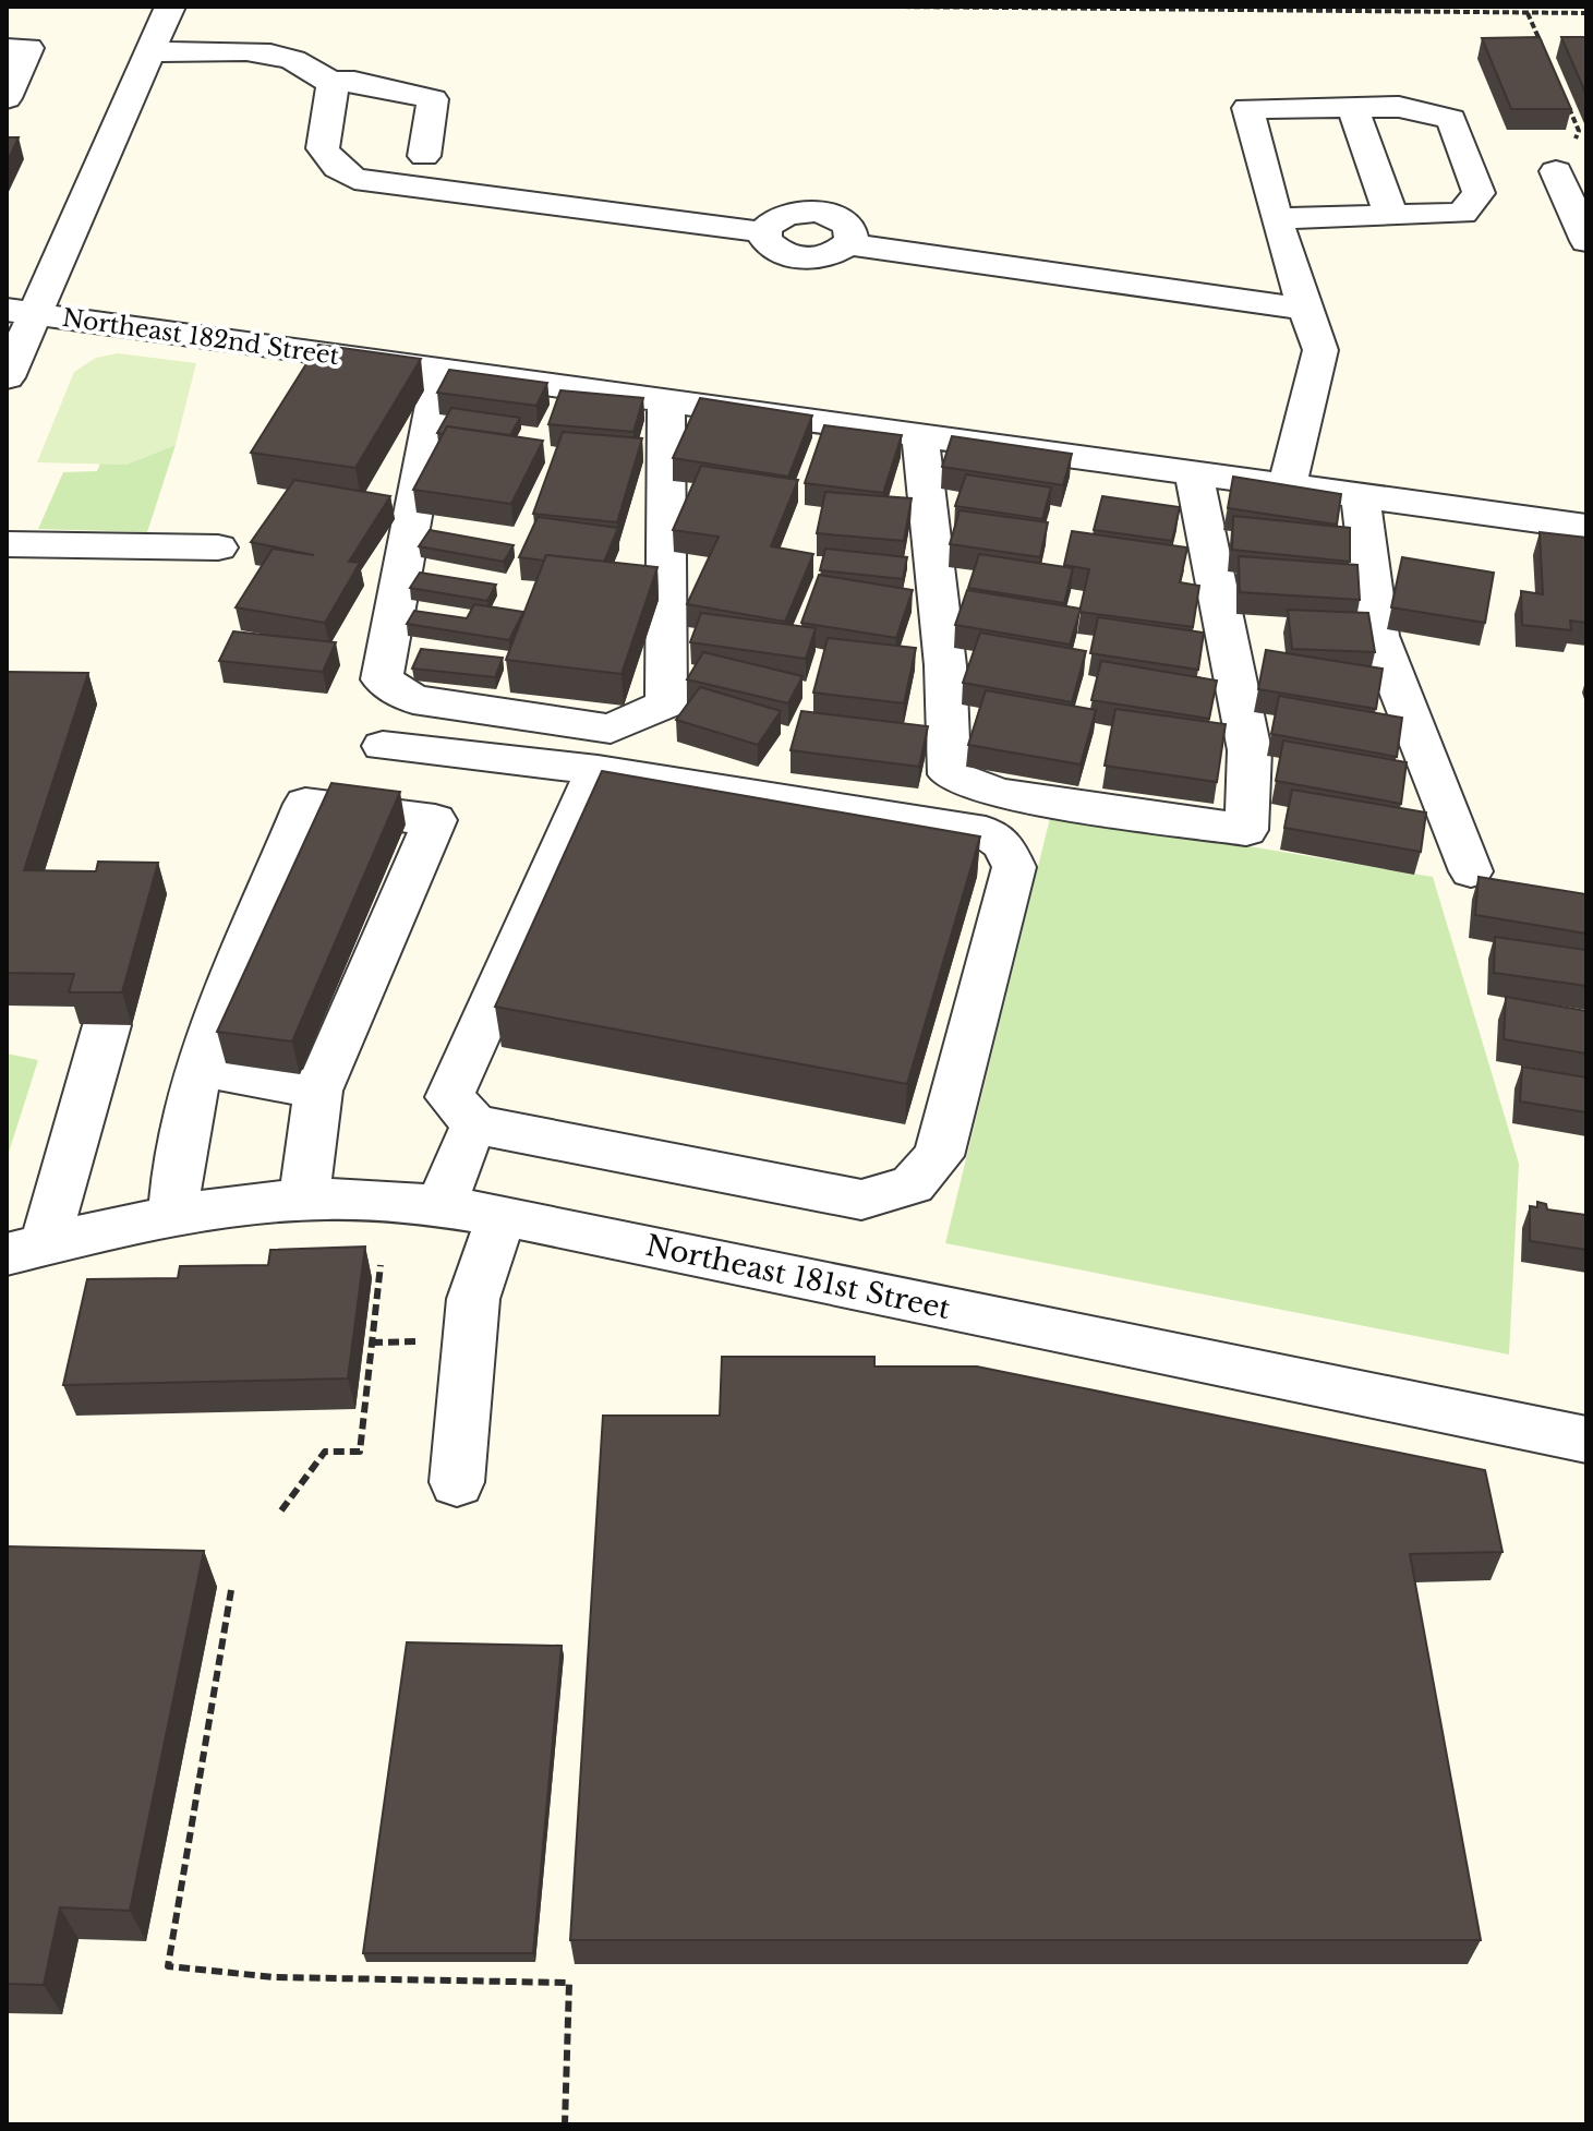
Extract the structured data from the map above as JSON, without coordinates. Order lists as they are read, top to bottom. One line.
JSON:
{"streets":{"street":["Northeast 182nd Street","Northeast 181st Street"]}}
